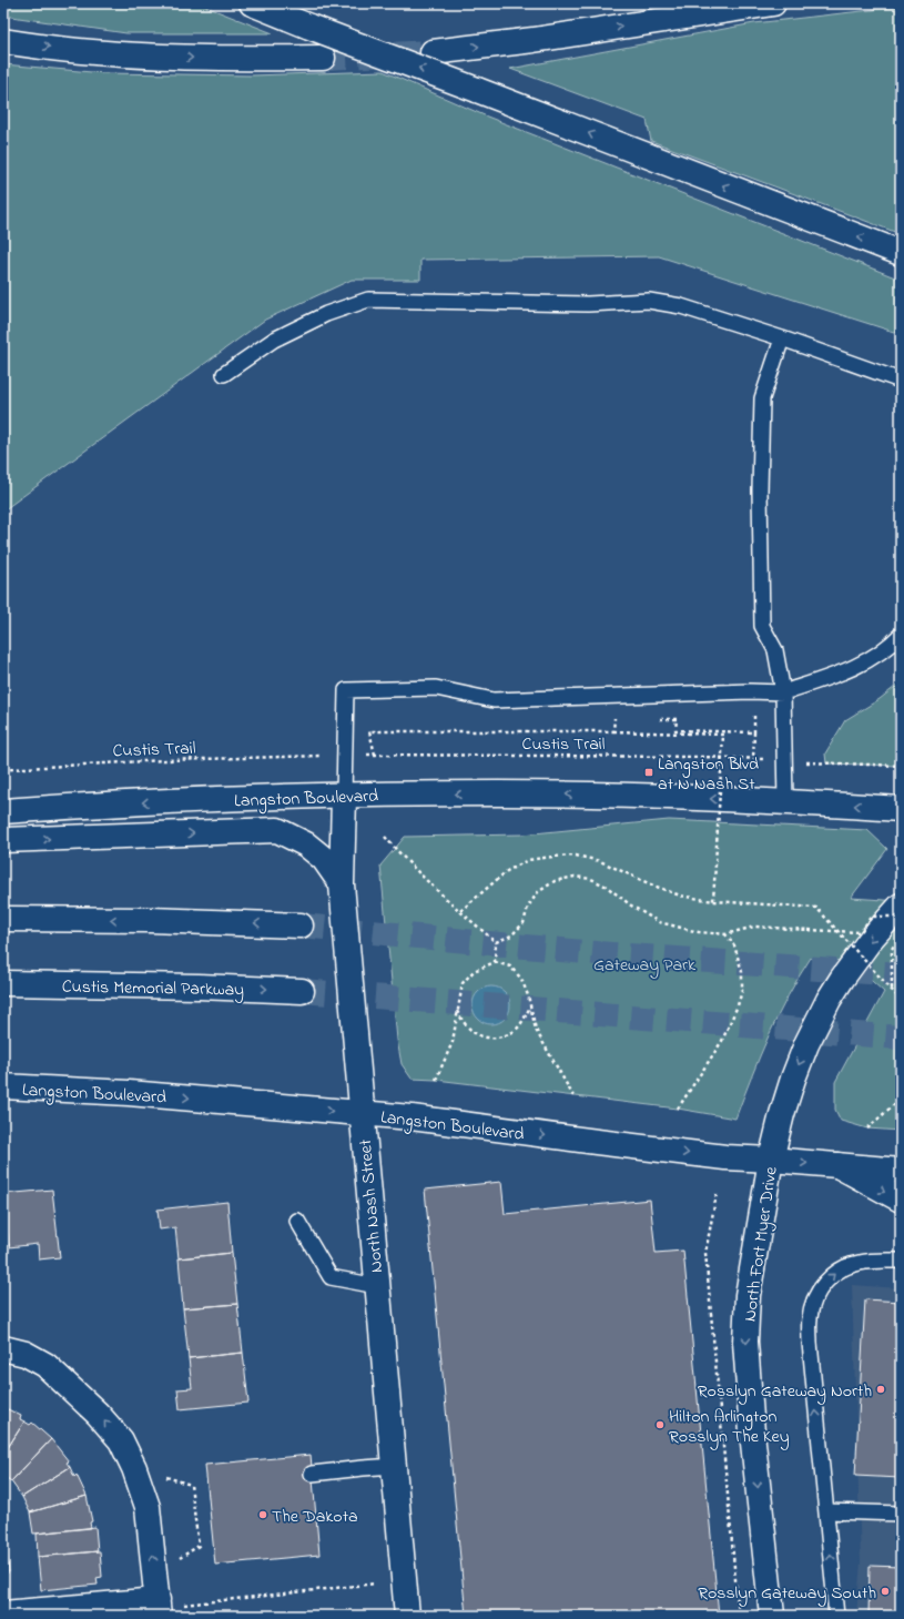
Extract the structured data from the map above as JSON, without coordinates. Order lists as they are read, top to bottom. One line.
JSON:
{"streets":{"main road":["Langston Boulevard","Custis Memorial Parkway","North Nash Street","North Fort Myer Drive"],"path":["Custis Trail"]},"crossings":[["Langston Boulevard","North Nash Street"],["Langston Boulevard","North Fort Myer Drive"]],"one_way":["North Fort Myer Drive"],"parks":["Gateway Park"],"places":{"transit":["Langston Blvd at N Nash St"],"other":["Rosslyn Gateway North","Hilton Arlington Rosslyn The Key","The Dakota","Rosslyn Gateway South"]}}
